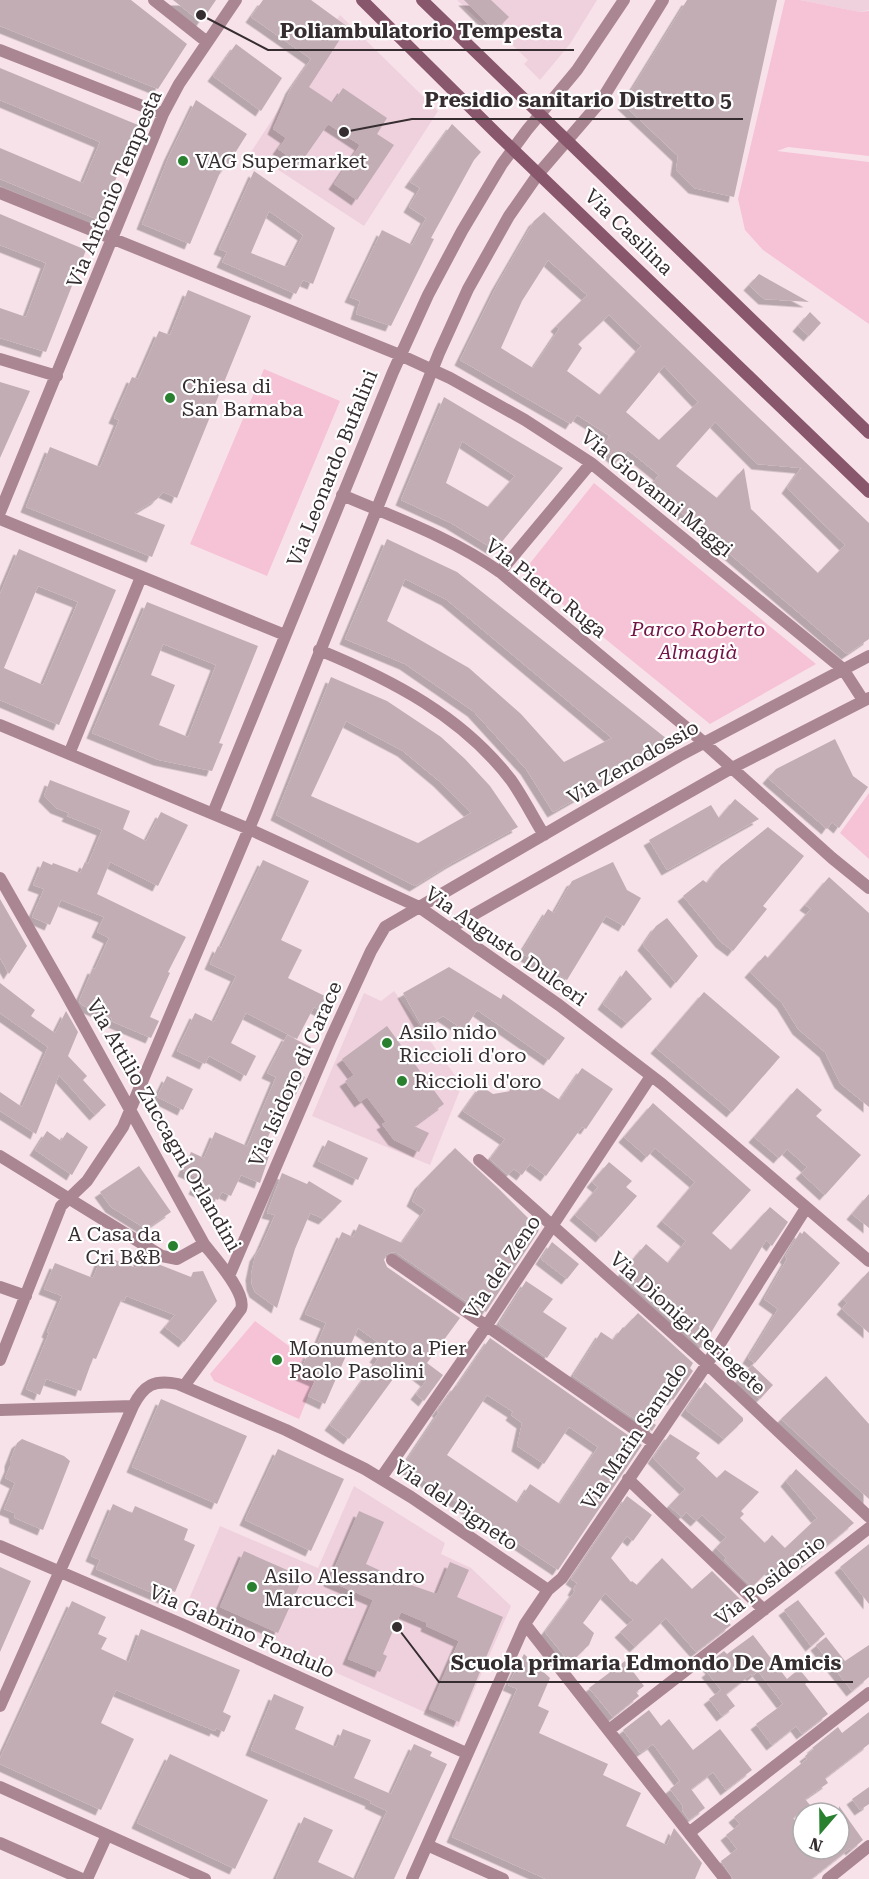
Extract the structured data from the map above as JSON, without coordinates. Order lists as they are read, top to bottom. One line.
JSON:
{"streets":{"main road":["Via Casilina"],"street":["Via Antonio Tempesta","Via Leonardo Bufalini","Via Giovanni Maggi","Via Pietro Ruga","Via Zenodossio","Via Augusto Dulceri","Via Isidoro di Carace","Via Attilio Zuccagni Orlandini","Via dei Zeno","Via Dionigi Periegete","Via Marin Sanudo","Via del Pigneto","Via Posidonio","Via Gabrino Fondulo"]},"crossings":[["Via Casilina","Via Leonardo Bufalini"],["Via Leonardo Bufalini","Via Giovanni Maggi"],["Via Leonardo Bufalini","Via Pietro Ruga"],["Via Leonardo Bufalini","Via Augusto Dulceri"],["Via Giovanni Maggi","Via Zenodossio"],["Via Pietro Ruga","Via Zenodossio"],["Via Zenodossio","Via Augusto Dulceri"],["Via Zenodossio","Via Isidoro di Carace"],["Via Augusto Dulceri","Via Isidoro di Carace"],["Via Augusto Dulceri","Via dei Zeno"],["Via Augusto Dulceri","Via Marin Sanudo"],["Via Isidoro di Carace","Via Attilio Zuccagni Orlandini"],["Via Attilio Zuccagni Orlandini","Via del Pigneto"],["Via dei Zeno","Via Dionigi Periegete"],["Via dei Zeno","Via del Pigneto"],["Via Dionigi Periegete","Via Marin Sanudo"],["Via Marin Sanudo","Via del Pigneto"]],"parks":["Parco Roberto Almagià"],"places":["Poliambulatorio Tempesta","Presidio sanitario Distretto 5","VAG Supermarket","Chiesa di San Barnaba","Asilo nido Riccioli d'oro","Riccioli d'oro","A Casa da Cri B&B","Monumento a Pier Paolo Pasolini","Asilo Alessandro Marcucci","Scuola primaria Edmondo De Amicis"],"north":"bottom"}
